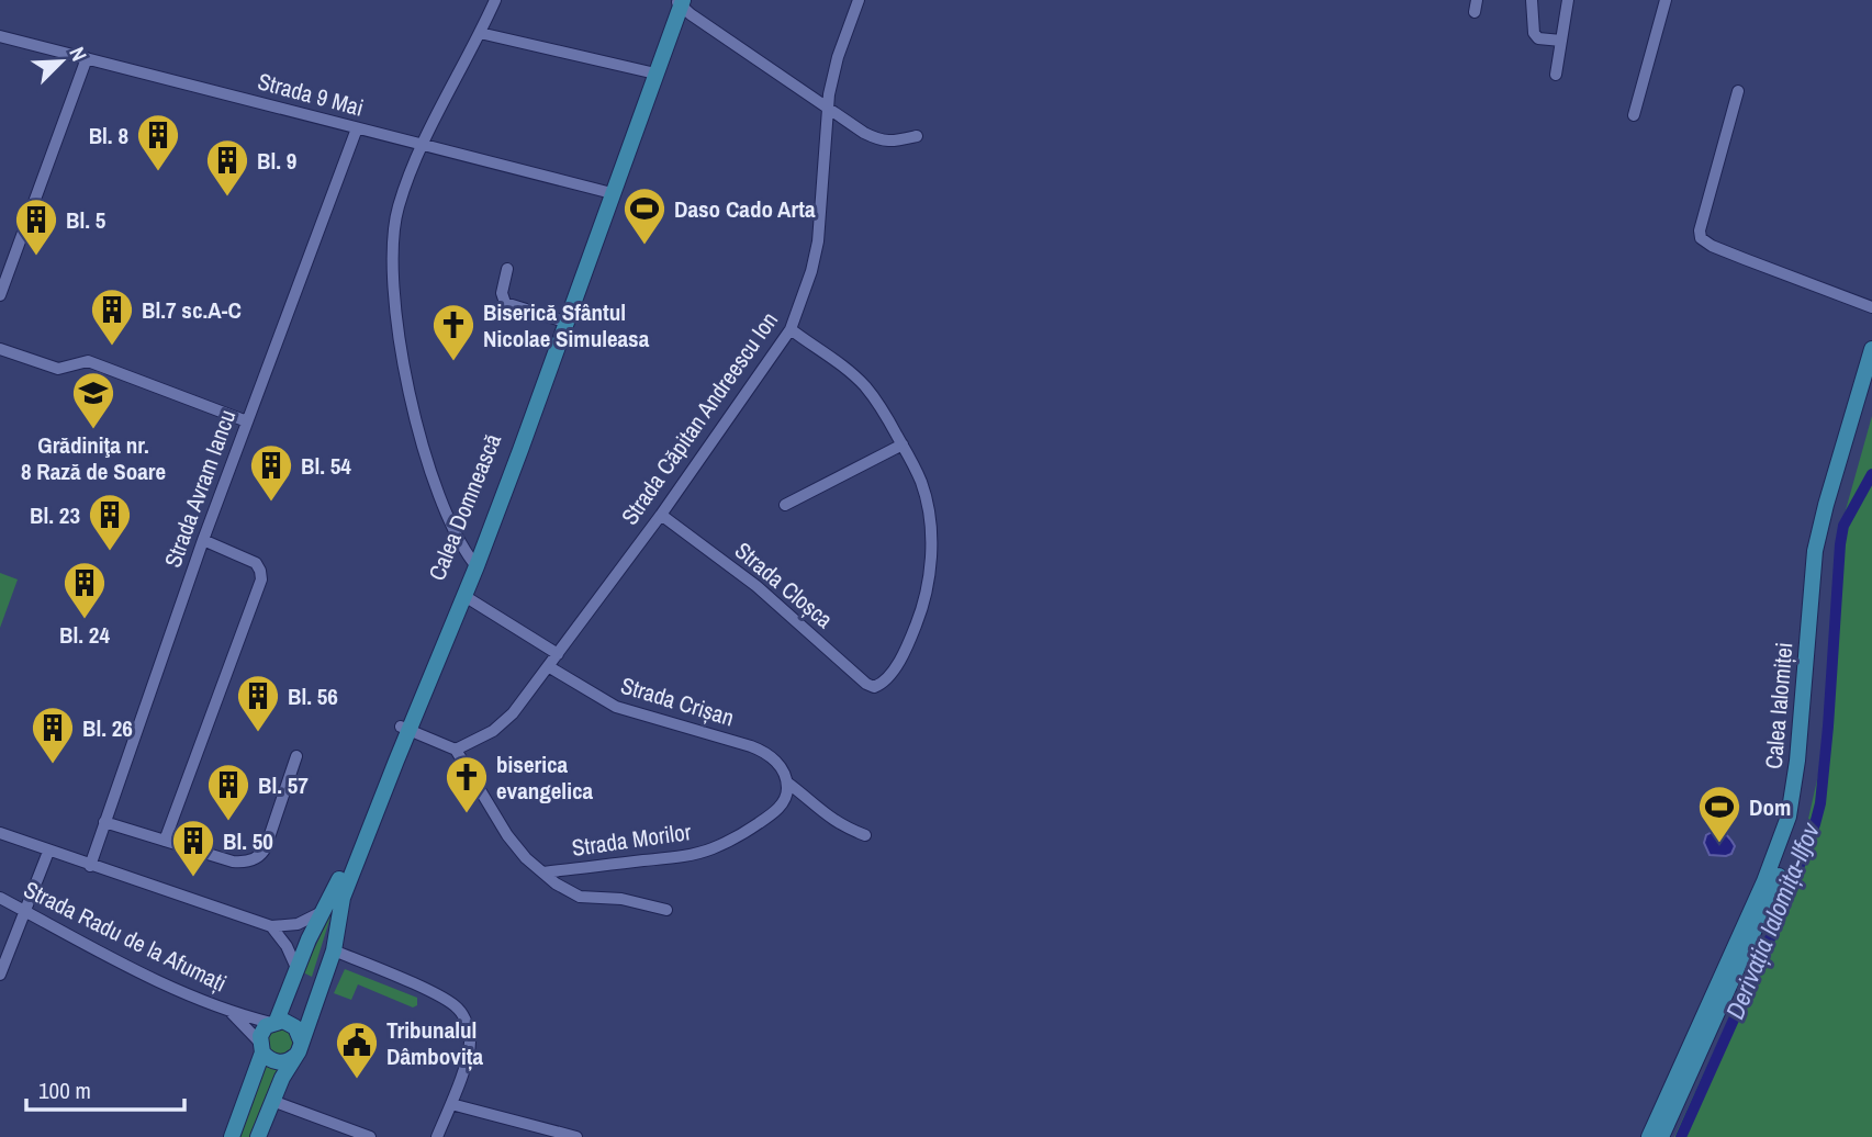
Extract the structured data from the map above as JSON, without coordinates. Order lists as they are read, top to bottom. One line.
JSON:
{"streets":{"main road":["Calea Domnească","Calea Ialomiței"],"street":["Strada 9 Mai","Strada Căpitan Andreescu Ion","Strada Avram Iancu","Strada Cloșca","Strada Crișan","Strada Morilor","Strada Radu de la Afumați"]},"crossings":[["Strada 9 Mai","Strada Avram Iancu"],["Strada 9 Mai","Calea Domnească"],["Strada Căpitan Andreescu Ion","Strada Cloșca"],["Strada Căpitan Andreescu Ion","Strada Crișan"],["Calea Domnească","Strada Radu de la Afumați"],["Strada Crișan","Strada Morilor"]],"water":["Derivația Ialomița-Ilfov"],"places":{"building":["Bl. 8","Bl. 9","Bl. 5","Bl.7 sc.A-C","Bl. 54","Bl. 23","Bl. 24","Bl. 56","Bl. 26","Bl. 57","Bl. 50"],"sports":["Daso Cado Arta","Dom"],"church":["Biserică Sfântul Nicolae Simuleasa","biserica evangelica"],"school or university":["Grădiniţa nr. 8 Rază de Soare"],"public building":["Tribunalul Dâmbovița"]},"scale_bar":"100 m","north":"top right"}
